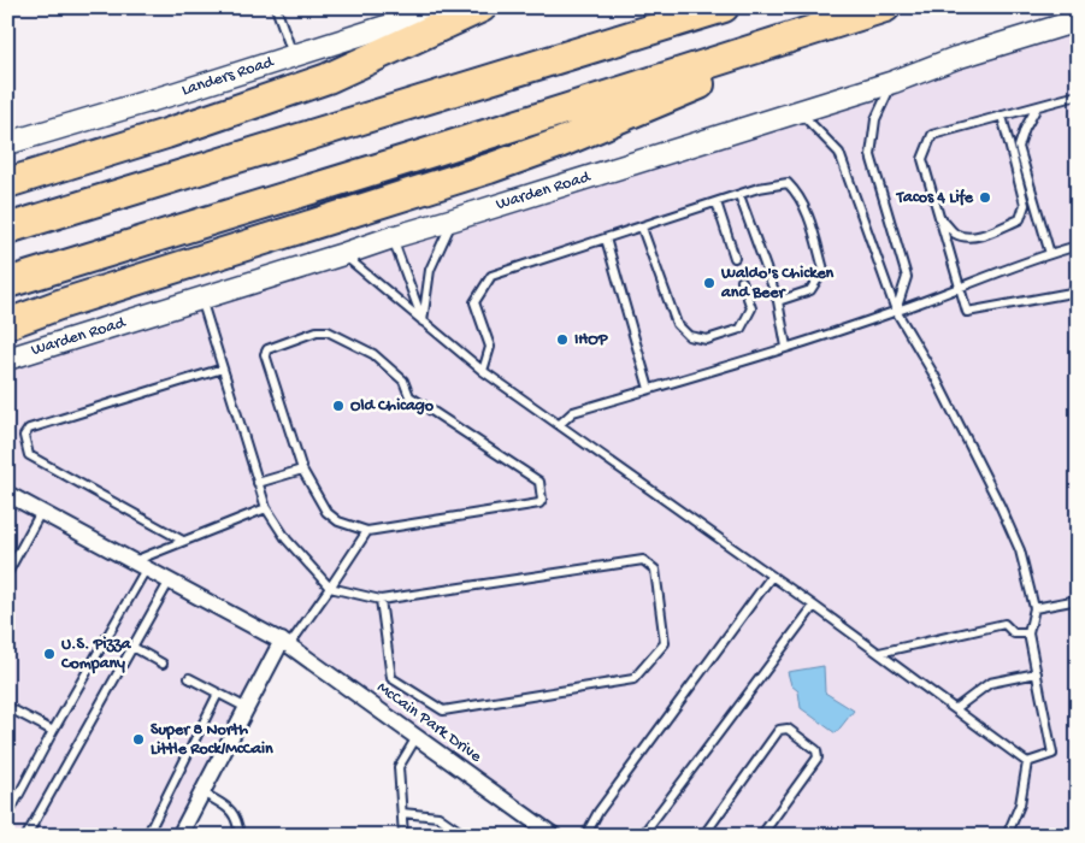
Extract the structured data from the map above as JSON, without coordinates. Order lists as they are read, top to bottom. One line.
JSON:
{"streets":{"main road":["Landers Road","Warden Road"],"street":["McCain Park Drive"]},"places":["Tacos 4 Life","Waldo's Chicken and Beer","IHOP","Old Chicago","U.S. Pizza Company","Super 8 North Little Rock/McCain"]}
